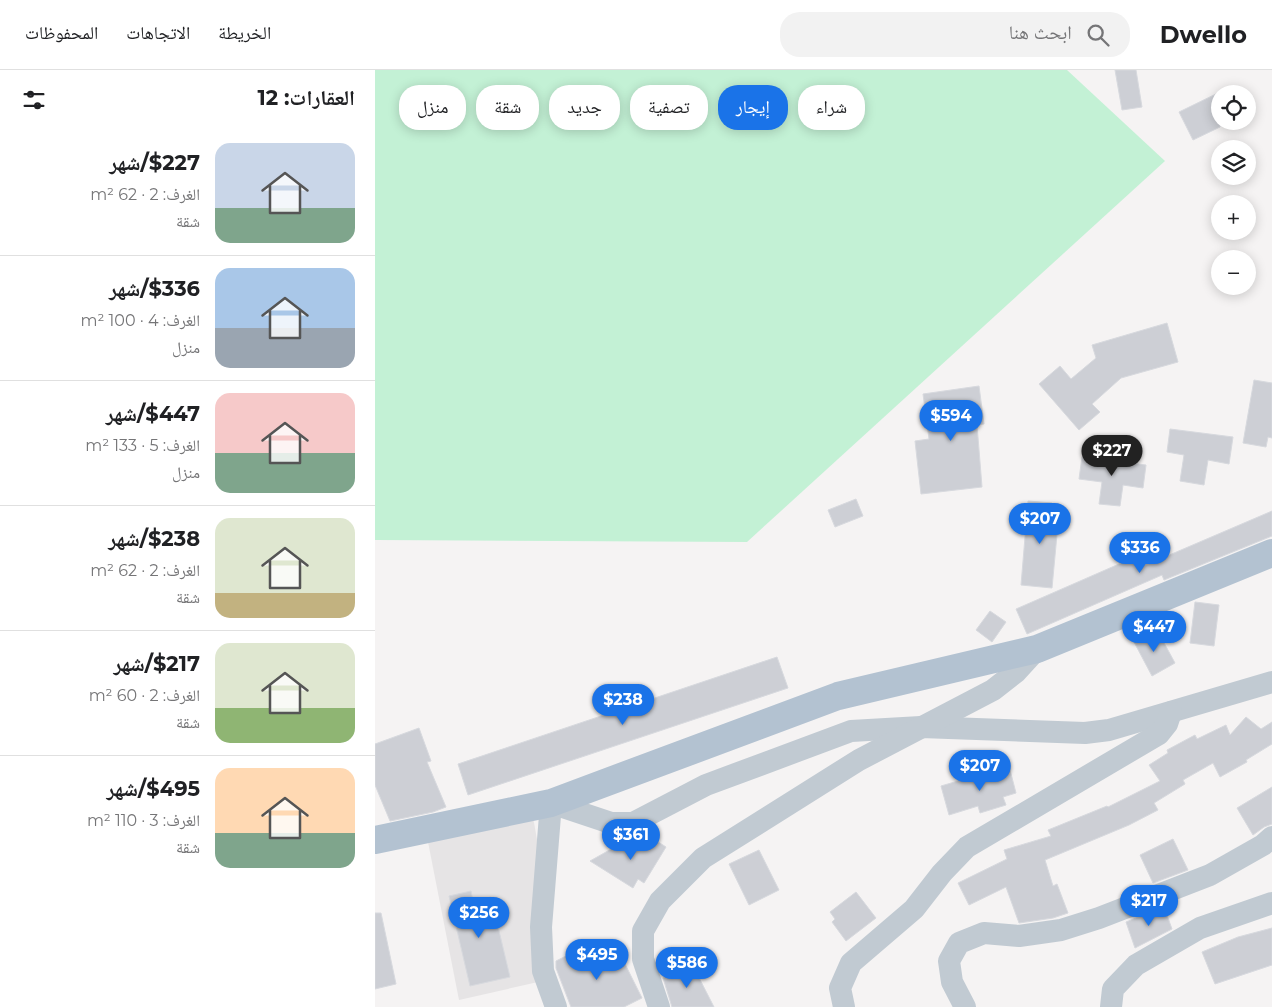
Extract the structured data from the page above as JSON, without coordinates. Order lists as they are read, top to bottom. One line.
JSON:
{"page":{"header":"Dwello","search":"ابحث هنا","nav":["الخريطة","الاتجاهات","المحفوظات"],"heading":"العقارات: 12","map_buttons":["+","−"],"chip":["شراء","إيجار","تصفية","جديد","شقة","منزل"],"list":[{"name":"$227/شهر","note":"الغرف: 2 · 62 m² · شقة"},{"name":"$336/شهر","note":"الغرف: 4 · 100 m² · منزل"},{"name":"$447/شهر","note":"الغرف: 5 · 133 m² · منزل"},{"name":"$238/شهر","note":"الغرف: 2 · 62 m² · شقة"},{"name":"$217/شهر","note":"الغرف: 2 · 60 m² · شقة"},{"name":"$495/شهر","note":"الغرف: 3 · 110 m² · شقة"}],"price":["$594","$227","$207","$336","$447","$238","$207","$361","$217","$256","$495","$586"]}}
